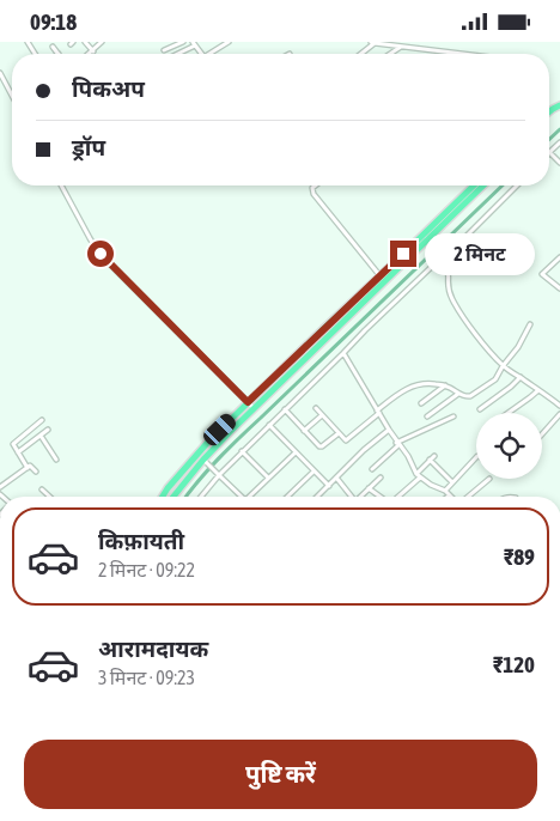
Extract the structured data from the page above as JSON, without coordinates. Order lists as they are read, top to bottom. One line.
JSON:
{"page":{"status":"09:18","banner":["पिकअप","ड्रॉप"],"bubble":"2 मिनट","list":[{"name":"किफ़ायती","note":"2 मिनट · 09:22","value":"₹89"},{"name":"आरामदायक","note":"3 मिनट · 09:23","value":"₹120"}],"buttons":"पुष्टि करें"}}
